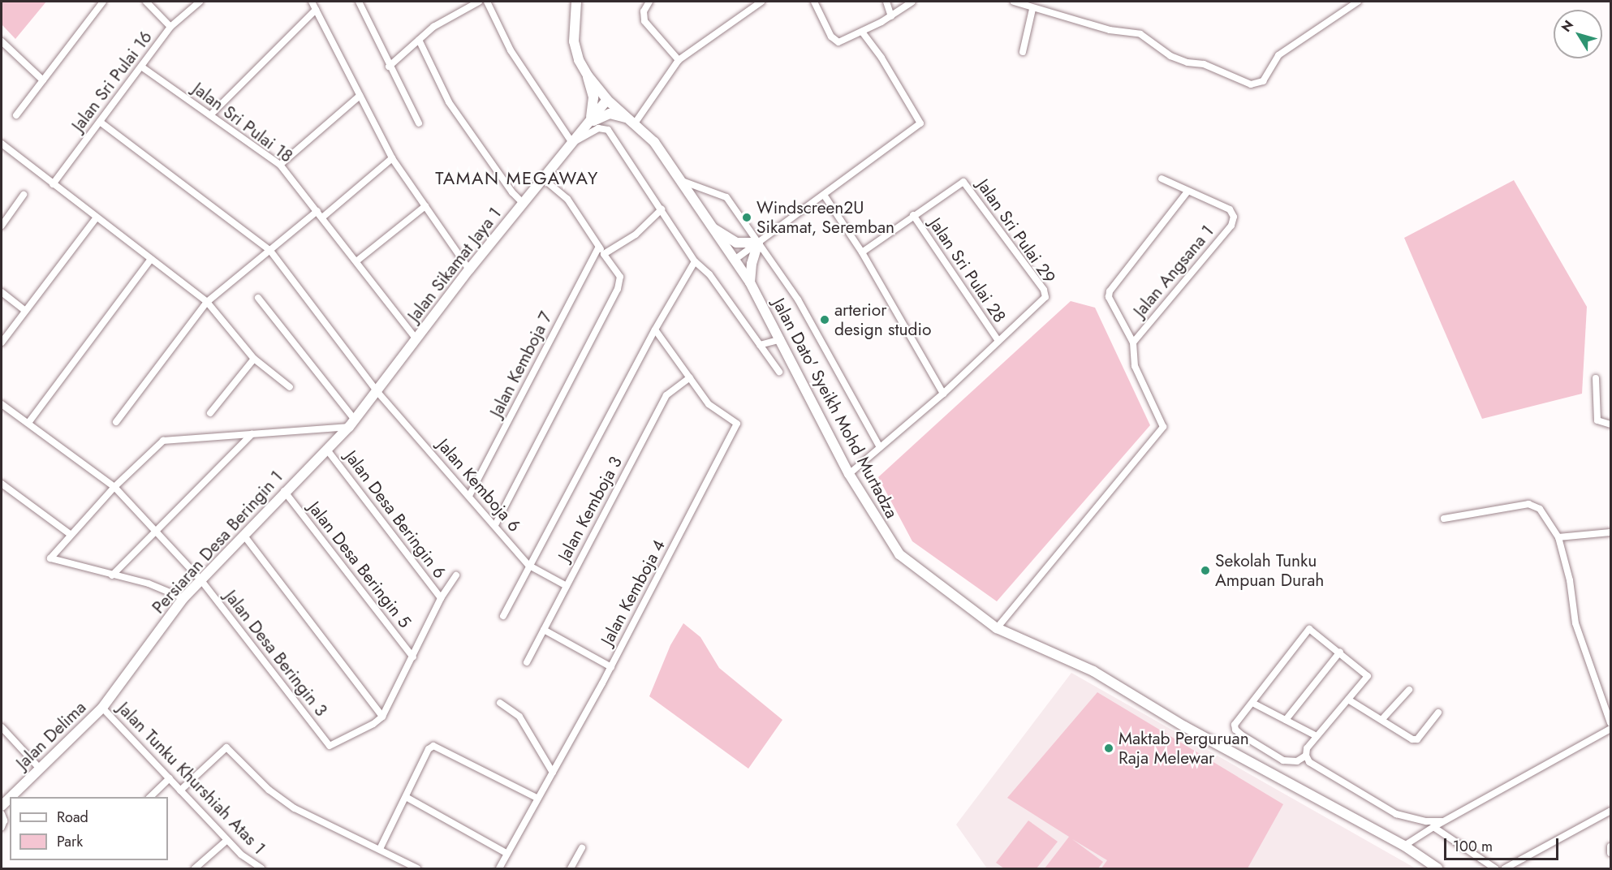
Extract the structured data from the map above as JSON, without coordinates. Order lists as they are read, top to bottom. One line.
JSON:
{"streets":{"main road":["Jalan Sikamat Jaya 1","Jalan Dato' Syeikh Mohd Murtadza","Persiaran Desa Beringin 1","Jalan Delima"],"street":["Jalan Sri Pulai 16","Jalan Sri Pulai 18","Jalan Sri Pulai 29","Jalan Sri Pulai 28","Jalan Angsana 1","Jalan Kemboja 7","Jalan Kemboja 6","Jalan Kemboja 3","Jalan Desa Beringin 6","Jalan Desa Beringin 5","Jalan Kemboja 4","Jalan Desa Beringin 3","Jalan Tunku Khurshiah Atas 1"]},"crossings":[["Jalan Sri Pulai 16","Jalan Sri Pulai 18"],["Jalan Sri Pulai 16","Jalan Kemboja 6"],["Jalan Sri Pulai 18","Jalan Sikamat Jaya 1"],["Jalan Sri Pulai 29","Jalan Sri Pulai 28"],["Jalan Sikamat Jaya 1","Jalan Dato' Syeikh Mohd Murtadza"],["Jalan Sikamat Jaya 1","Jalan Kemboja 6"],["Jalan Sikamat Jaya 1","Jalan Desa Beringin 6"],["Jalan Sikamat Jaya 1","Persiaran Desa Beringin 1"],["Jalan Kemboja 7","Jalan Kemboja 6"],["Jalan Kemboja 6","Jalan Kemboja 3"],["Jalan Kemboja 3","Jalan Kemboja 4"],["Jalan Desa Beringin 6","Persiaran Desa Beringin 1"],["Persiaran Desa Beringin 1","Jalan Desa Beringin 5"],["Persiaran Desa Beringin 1","Jalan Desa Beringin 3"],["Persiaran Desa Beringin 1","Jalan Delima"],["Persiaran Desa Beringin 1","Jalan Tunku Khurshiah Atas 1"],["Jalan Delima","Jalan Tunku Khurshiah Atas 1"]],"districts":["TAMAN MEGAWAY"],"places":["Windscreen2U Sikamat, Seremban","arterior design studio","Sekolah Tunku Ampuan Durah","Maktab Perguruan Raja Melewar"],"legend":["Road","Park"],"scale_bar":"100 m","north":"top left"}
